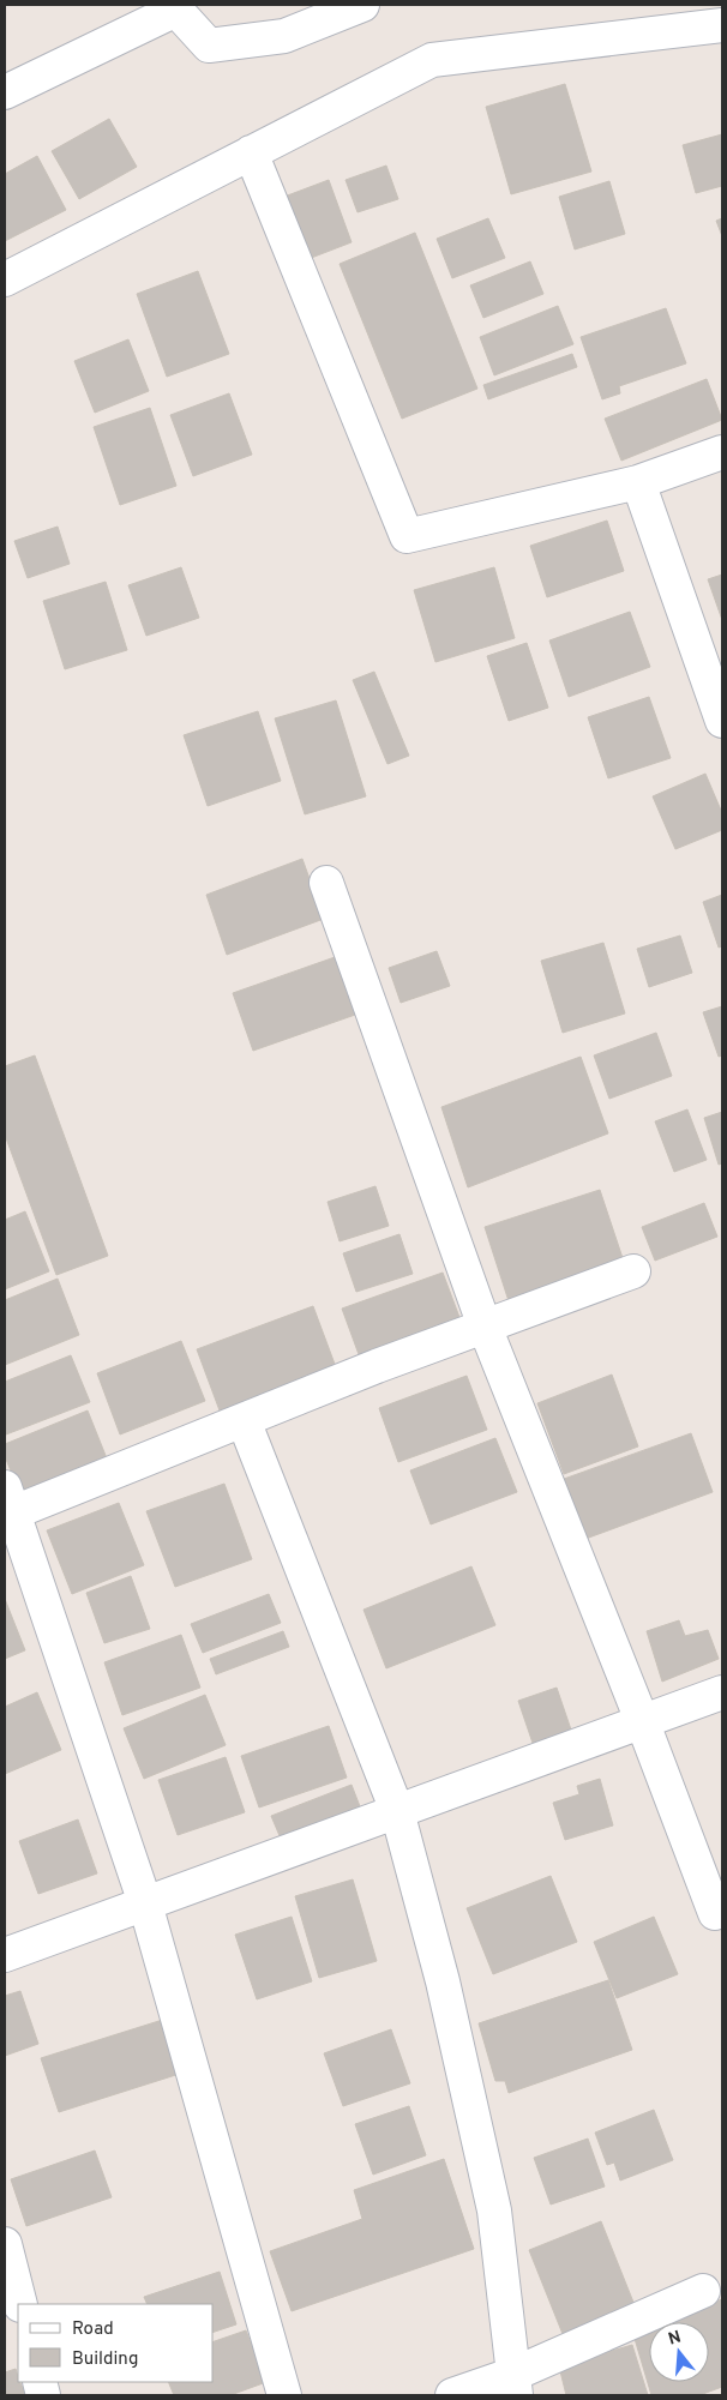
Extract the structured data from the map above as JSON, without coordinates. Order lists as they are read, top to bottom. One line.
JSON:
{"legend":["Road","Building"],"north":"top"}
